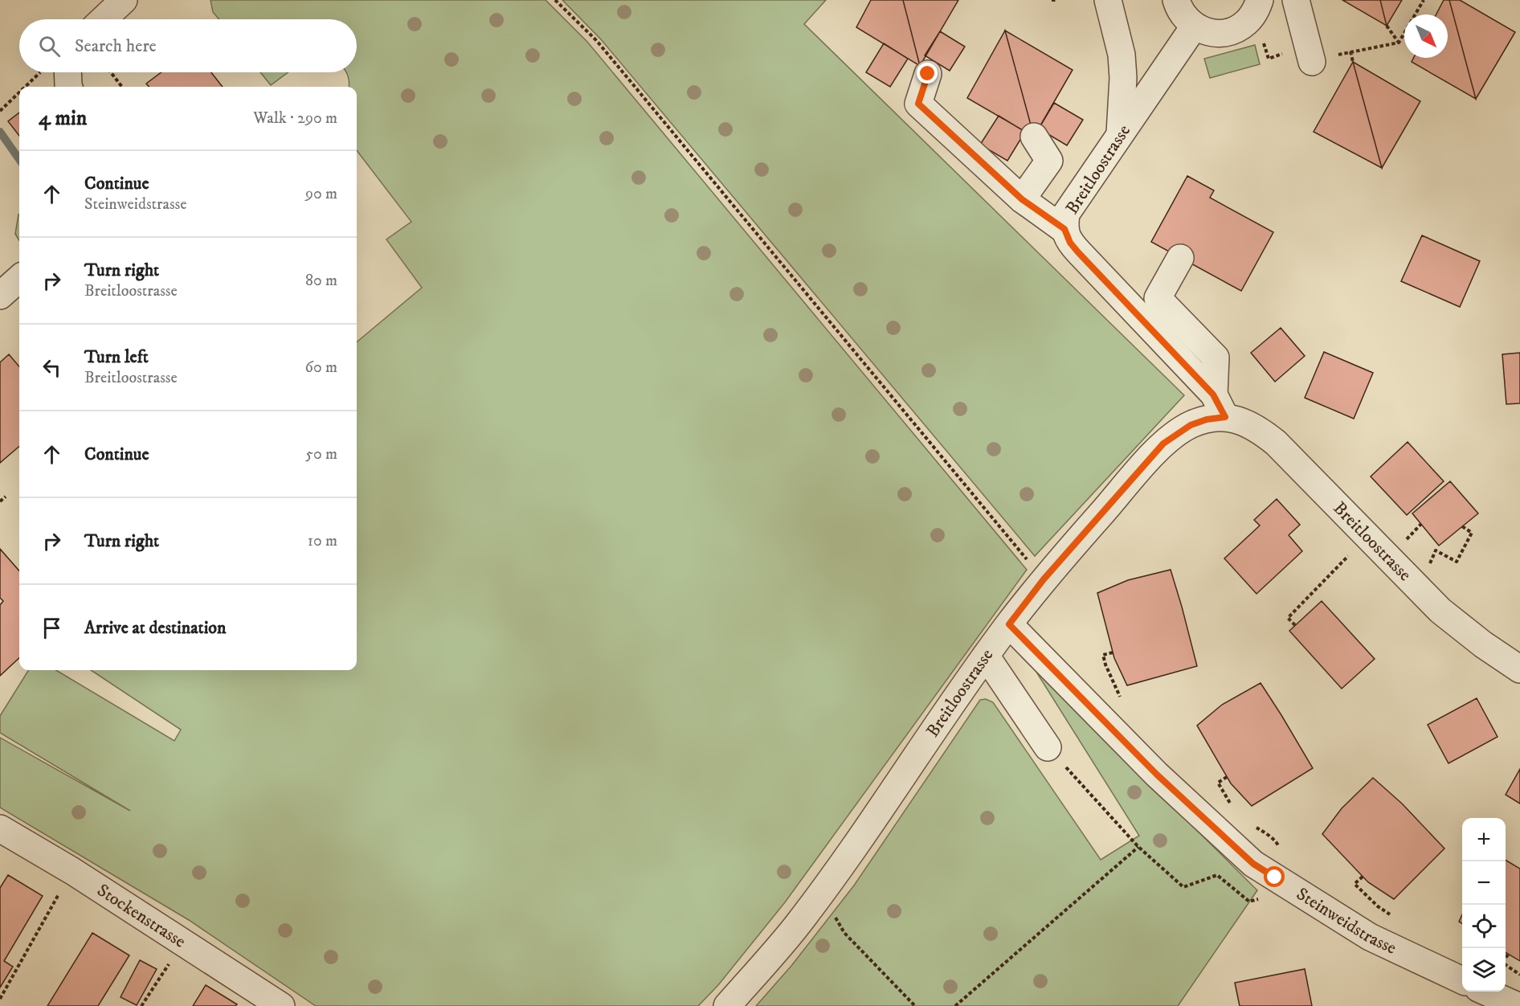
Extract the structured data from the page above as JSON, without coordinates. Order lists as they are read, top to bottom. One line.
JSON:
{"streets":{"street":["Breitloostrasse","Stockenstrasse","Steinweidstrasse"]},"crossings":[["Breitloostrasse","Steinweidstrasse"]],"north":"bottom right","page":{"search":"Search here","heading":["4 min","Walk · 290 m"],"list":[["Continue","Steinweidstrasse","90 m"],["Turn right","Breitloostrasse","80 m"],["Turn left","Breitloostrasse","60 m"],["Continue","50 m"],["Turn right","10 m"],"Arrive at destination"],"map_buttons":["+","−"]}}
